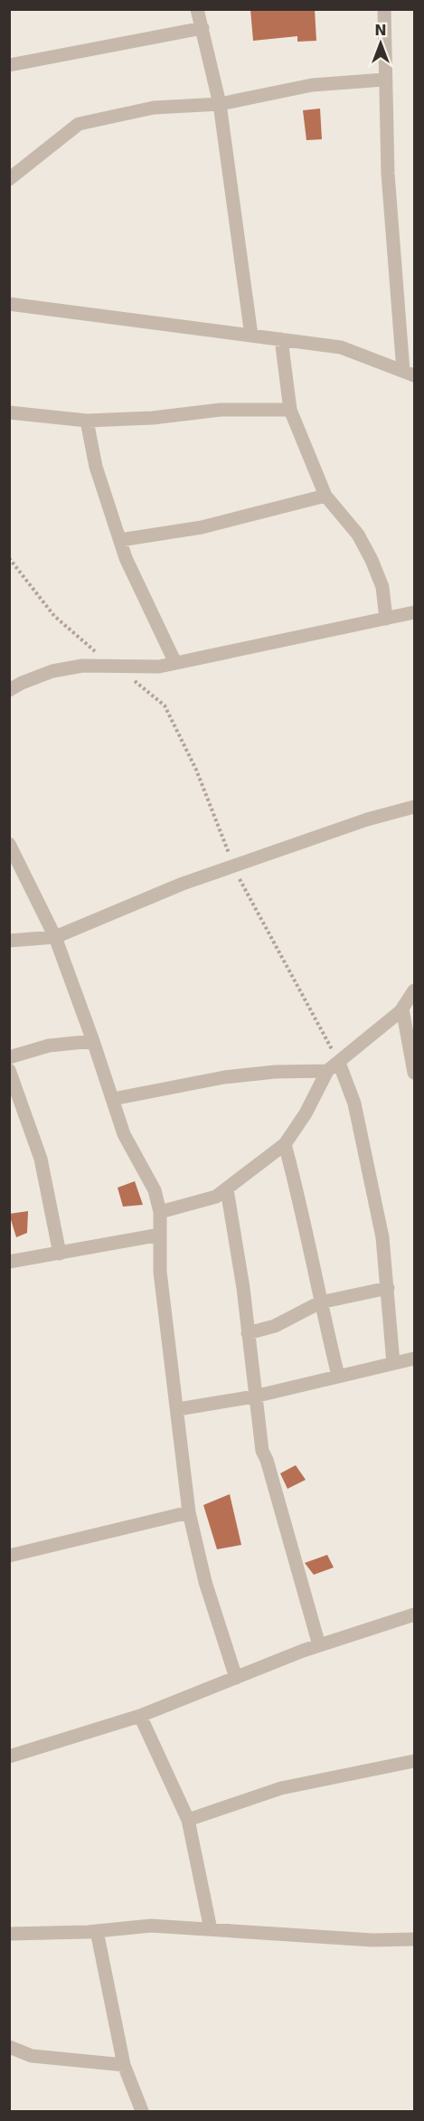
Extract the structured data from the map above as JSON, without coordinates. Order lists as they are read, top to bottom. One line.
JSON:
{"north":"top"}
